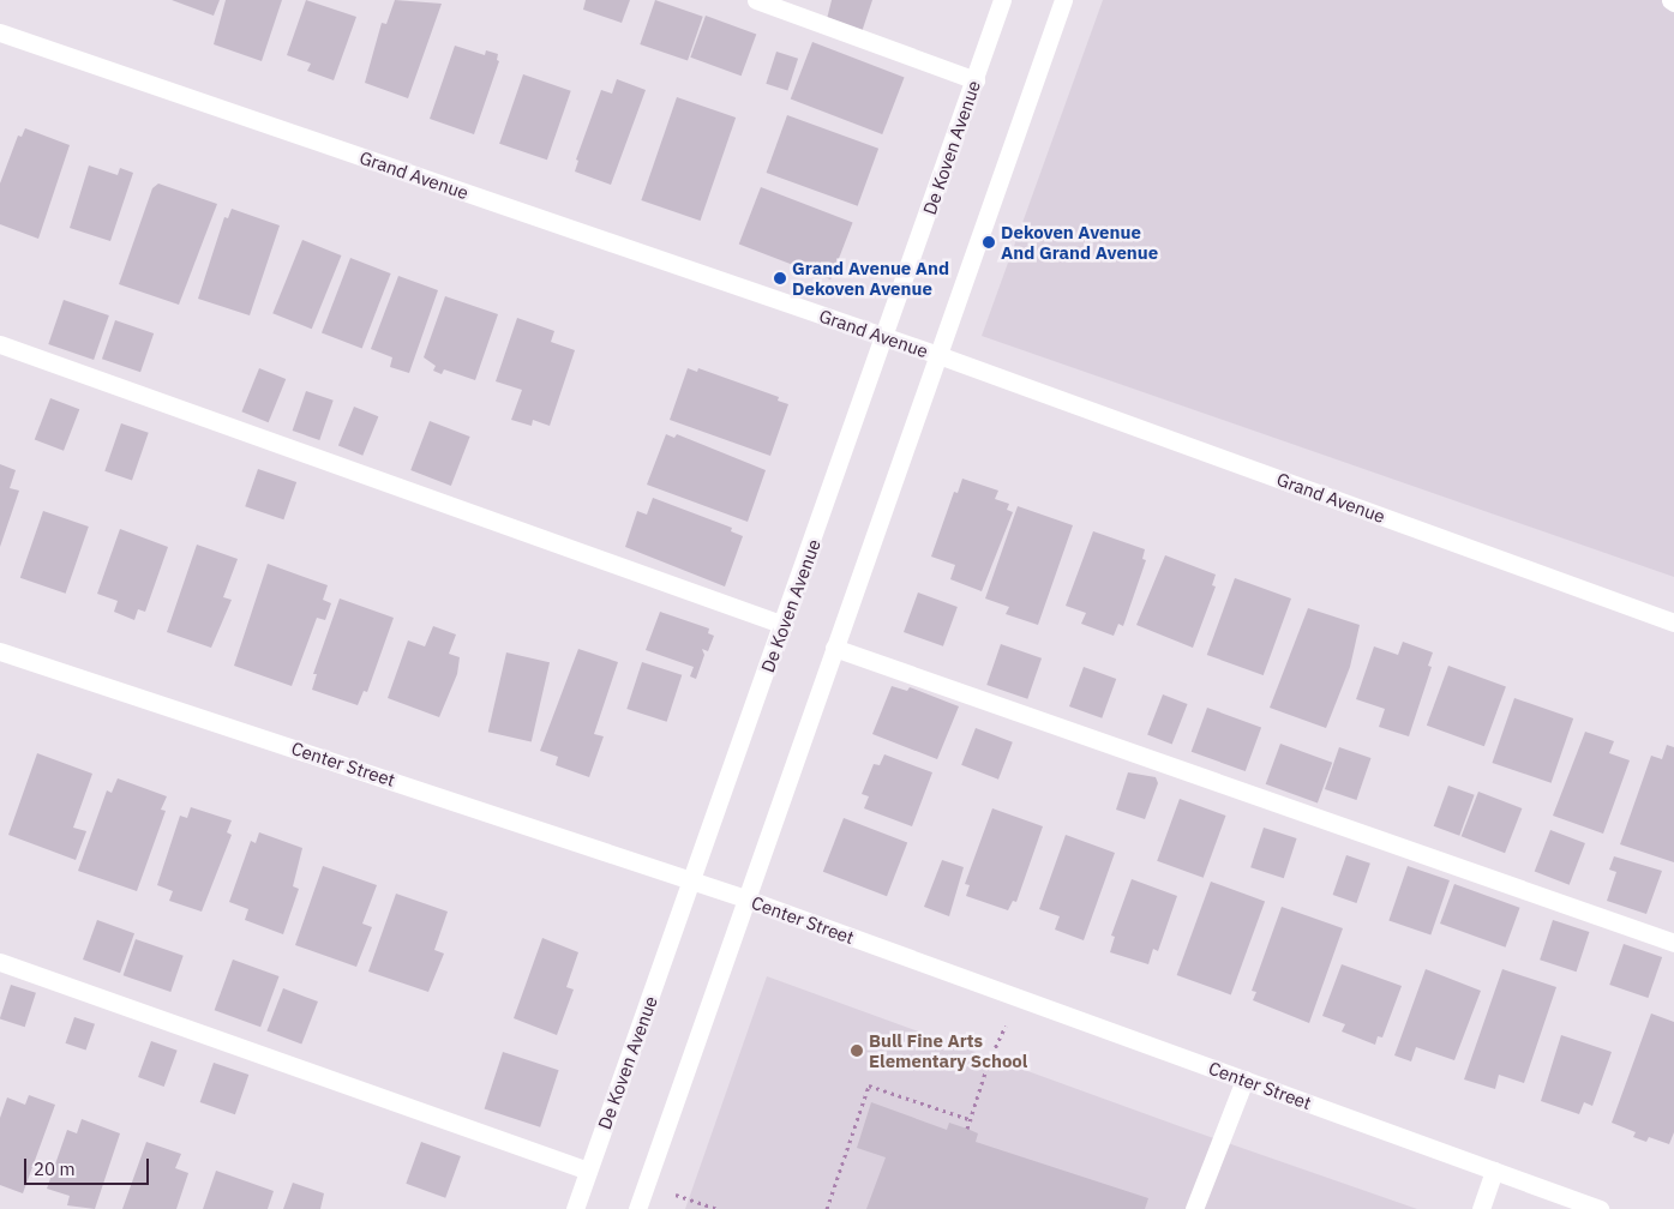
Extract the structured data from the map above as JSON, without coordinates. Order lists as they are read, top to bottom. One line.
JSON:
{"streets":{"street":["De Koven Avenue","Grand Avenue","Center Street"]},"crossings":[["De Koven Avenue","Grand Avenue"],["De Koven Avenue","Center Street"]],"places":["Dekoven Avenue And Grand Avenue","Grand Avenue And Dekoven Avenue","Bull Fine Arts Elementary School"],"scale_bar":"20 m"}
